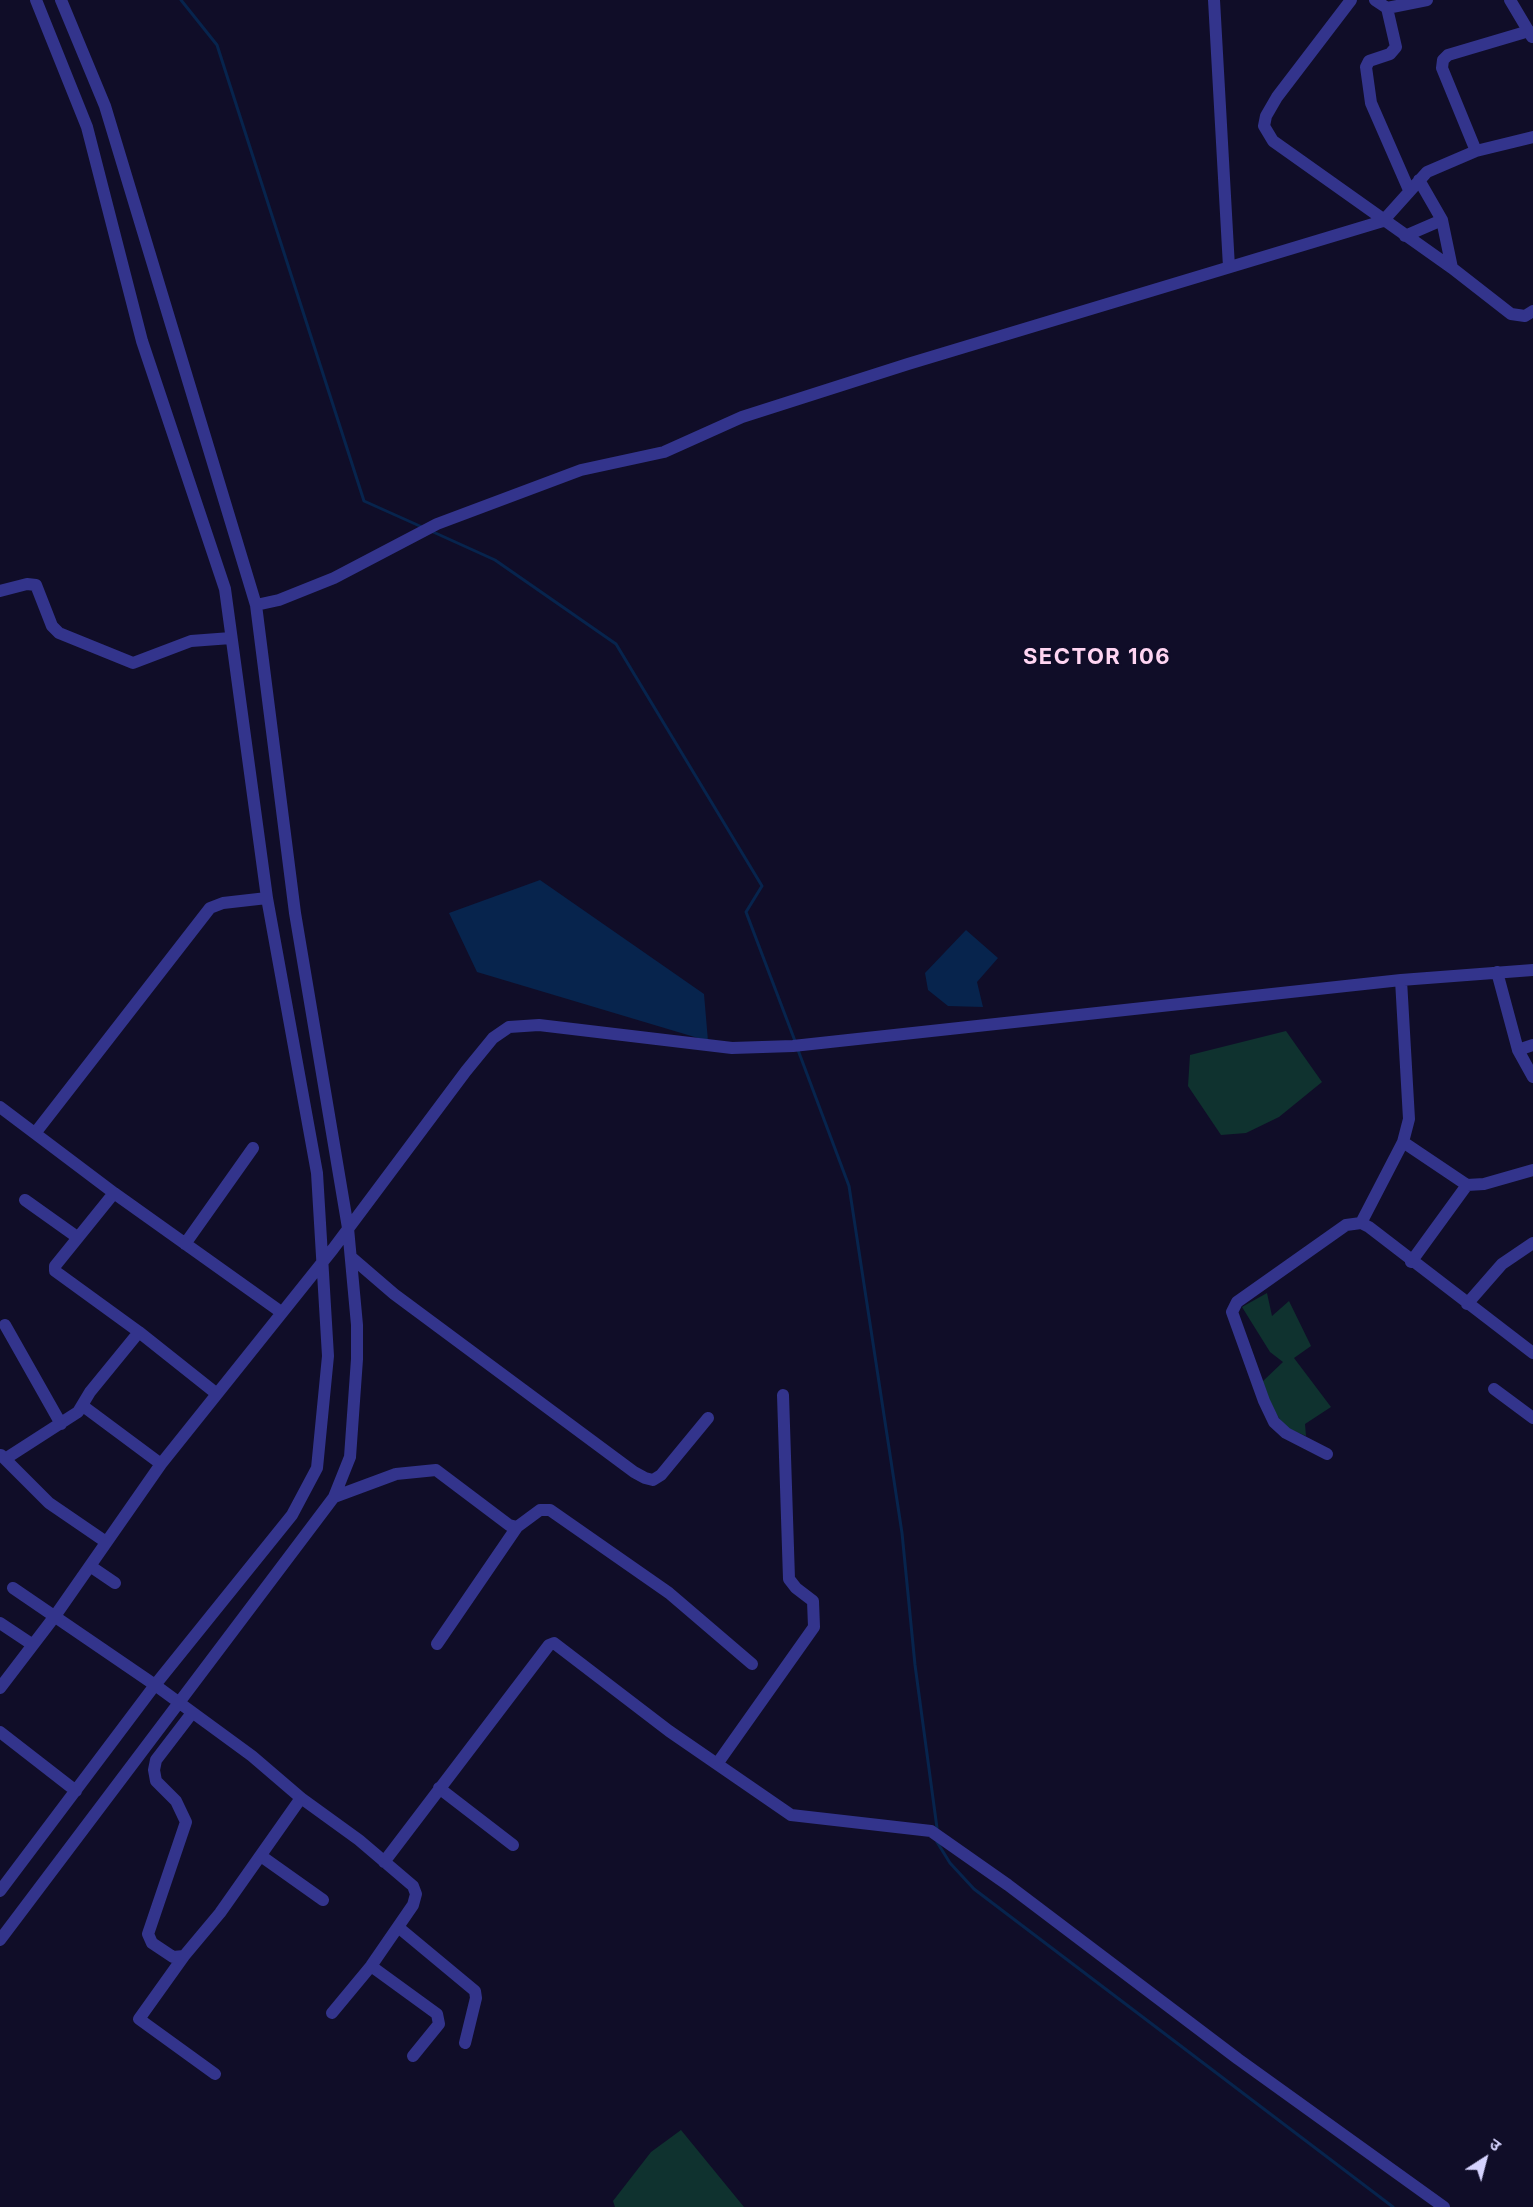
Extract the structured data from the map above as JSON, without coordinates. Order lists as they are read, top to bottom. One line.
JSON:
{"districts":["SECTOR 106"],"north":"top right"}
